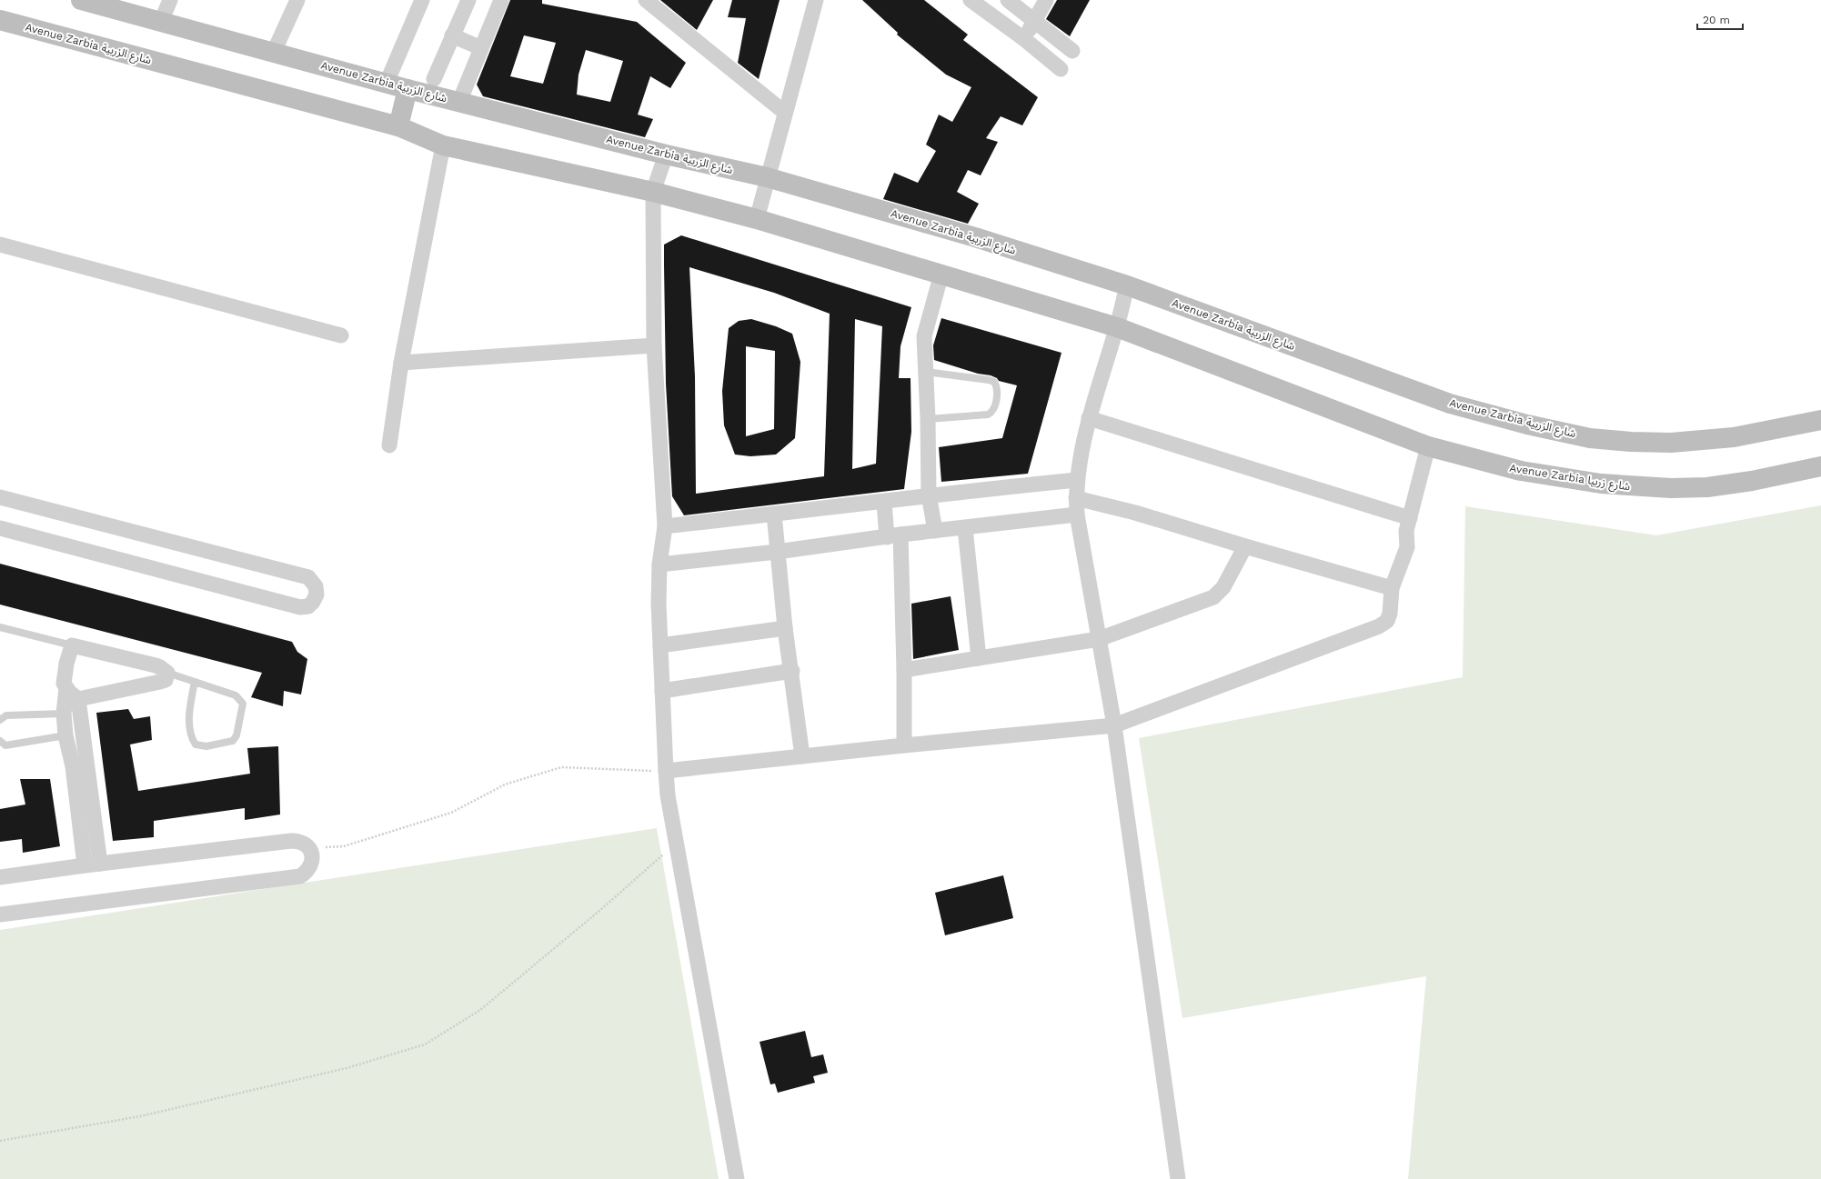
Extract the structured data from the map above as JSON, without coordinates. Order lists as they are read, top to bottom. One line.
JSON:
{"streets":{"main road":["Avenue Zarbia شارع الزربية","Avenue Zarbia شارع زربيا"]},"crossings":[["Avenue Zarbia شارع الزربية","Avenue Zarbia شارع زربيا"]],"scale_bar":"20 m"}
